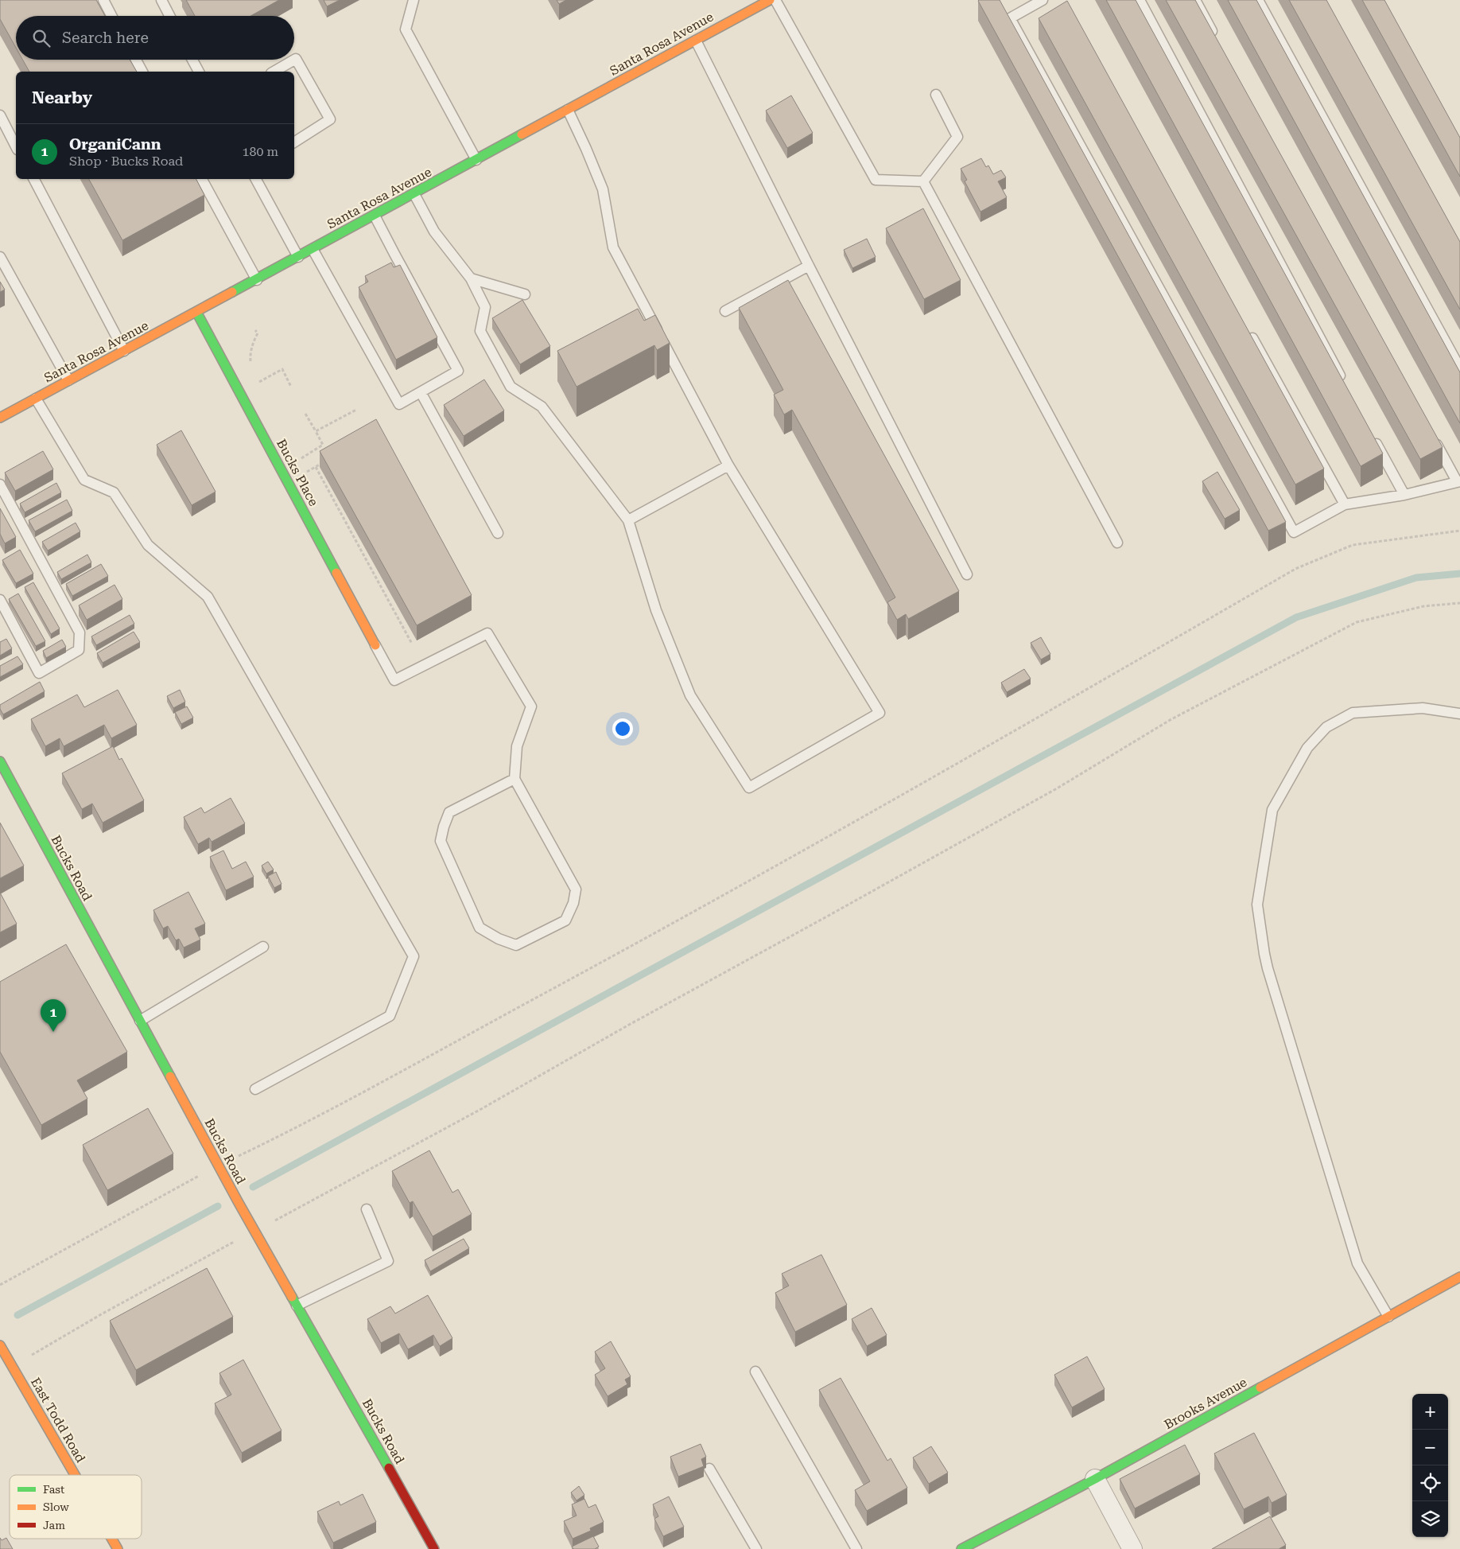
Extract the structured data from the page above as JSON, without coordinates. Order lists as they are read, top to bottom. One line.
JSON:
{"streets":{"street":["Santa Rosa Avenue","Bucks Place","Bucks Road","Brooks Avenue","East Todd Road"]},"crossings":[["Santa Rosa Avenue","Bucks Place"]],"legend":["Fast","Slow","Jam"],"page":{"search":"Search here","heading":"Nearby","list":[{"mark":"1","name":"OrganiCann","note":"Shop · Bucks Road","value":"180 m"}],"pins":"1","map_buttons":["+","−"]}}
